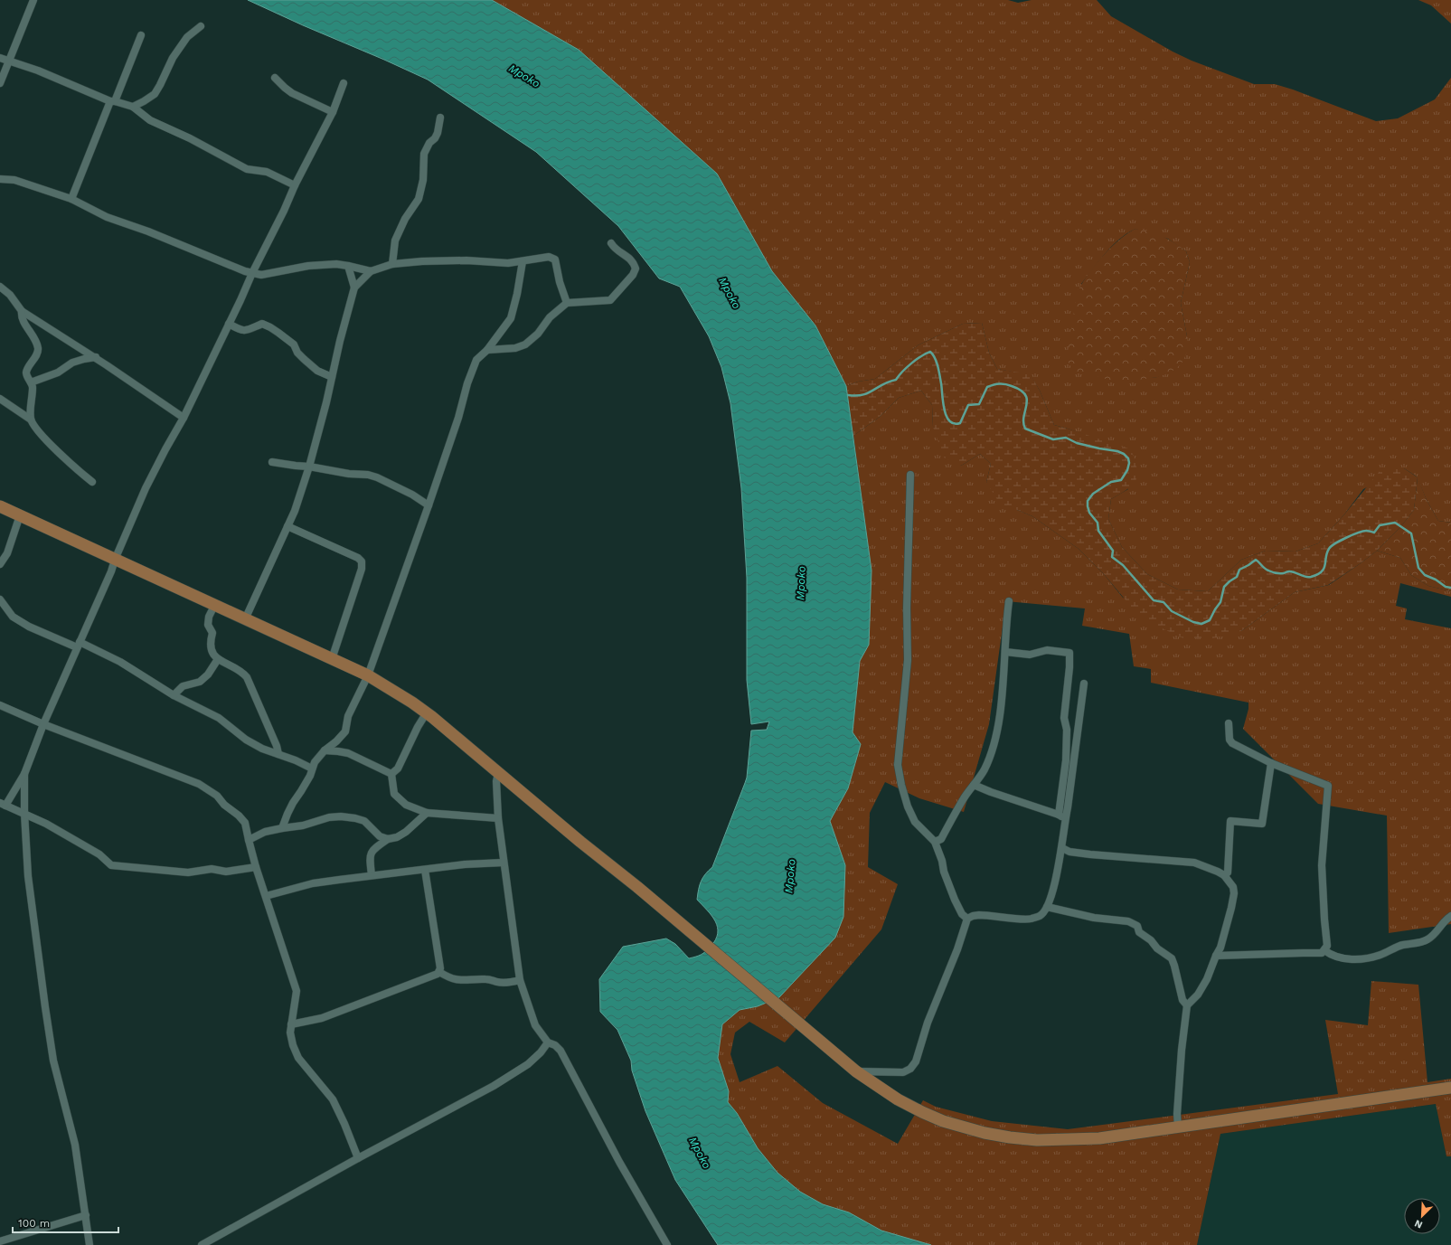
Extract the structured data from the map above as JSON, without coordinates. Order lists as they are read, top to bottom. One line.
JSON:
{"water":["Mpoko"],"scale_bar":"100 m","north":"bottom left"}
